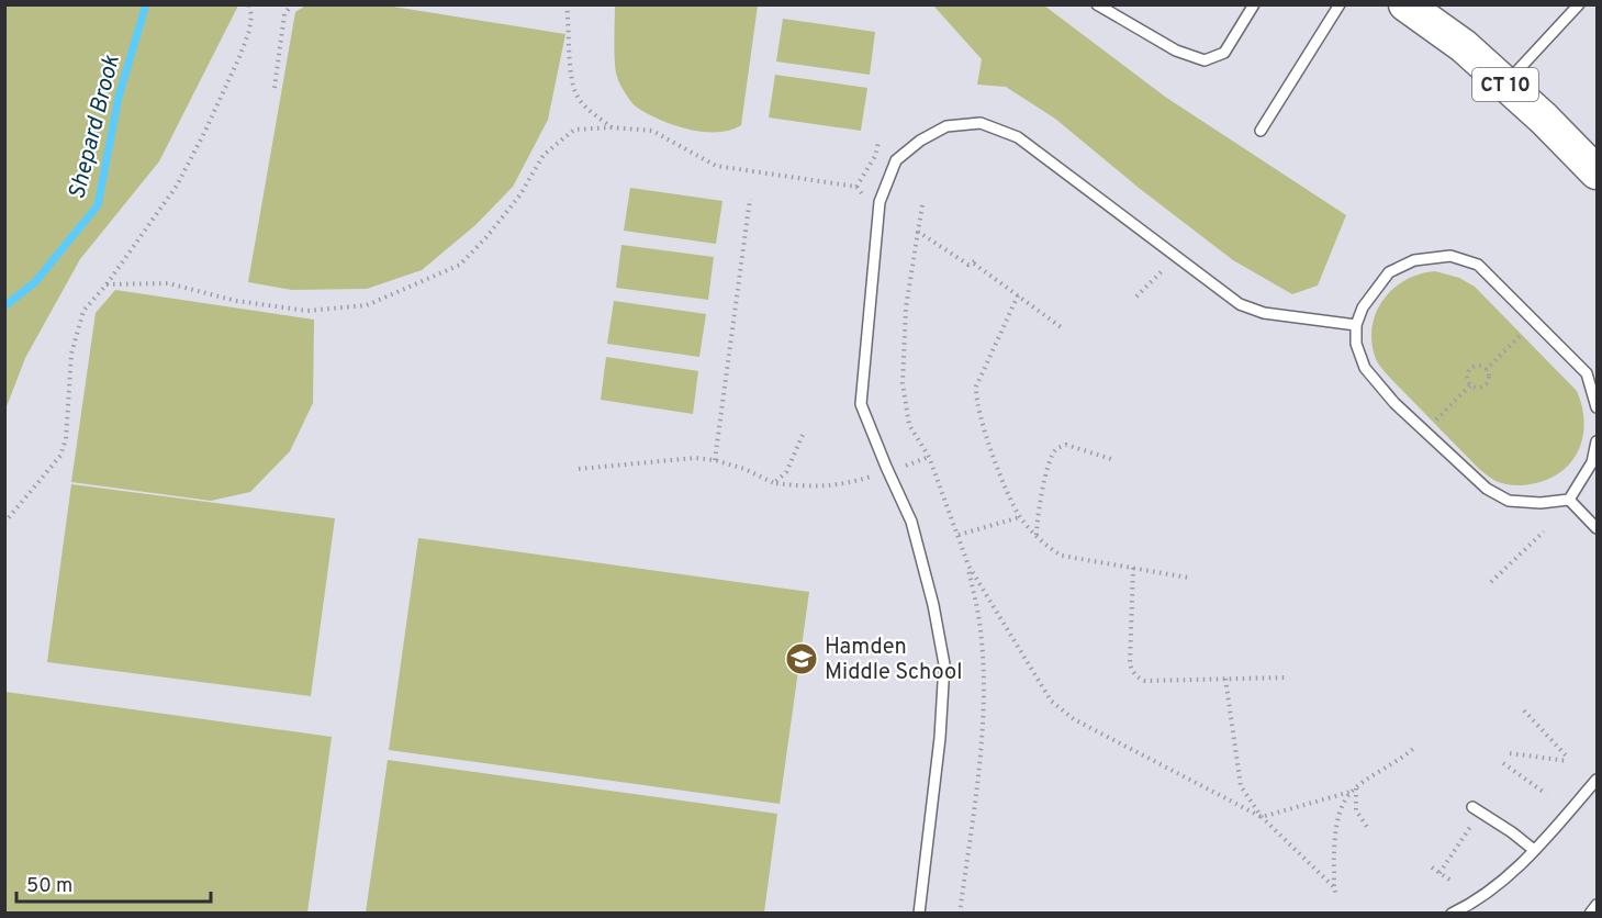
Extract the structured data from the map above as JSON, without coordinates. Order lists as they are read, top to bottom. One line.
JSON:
{"streets":{"main road":["CT 10"]},"water":["Shepard Brook"],"places":{"school or university":["Hamden Middle School"]},"scale_bar":"50 m"}
